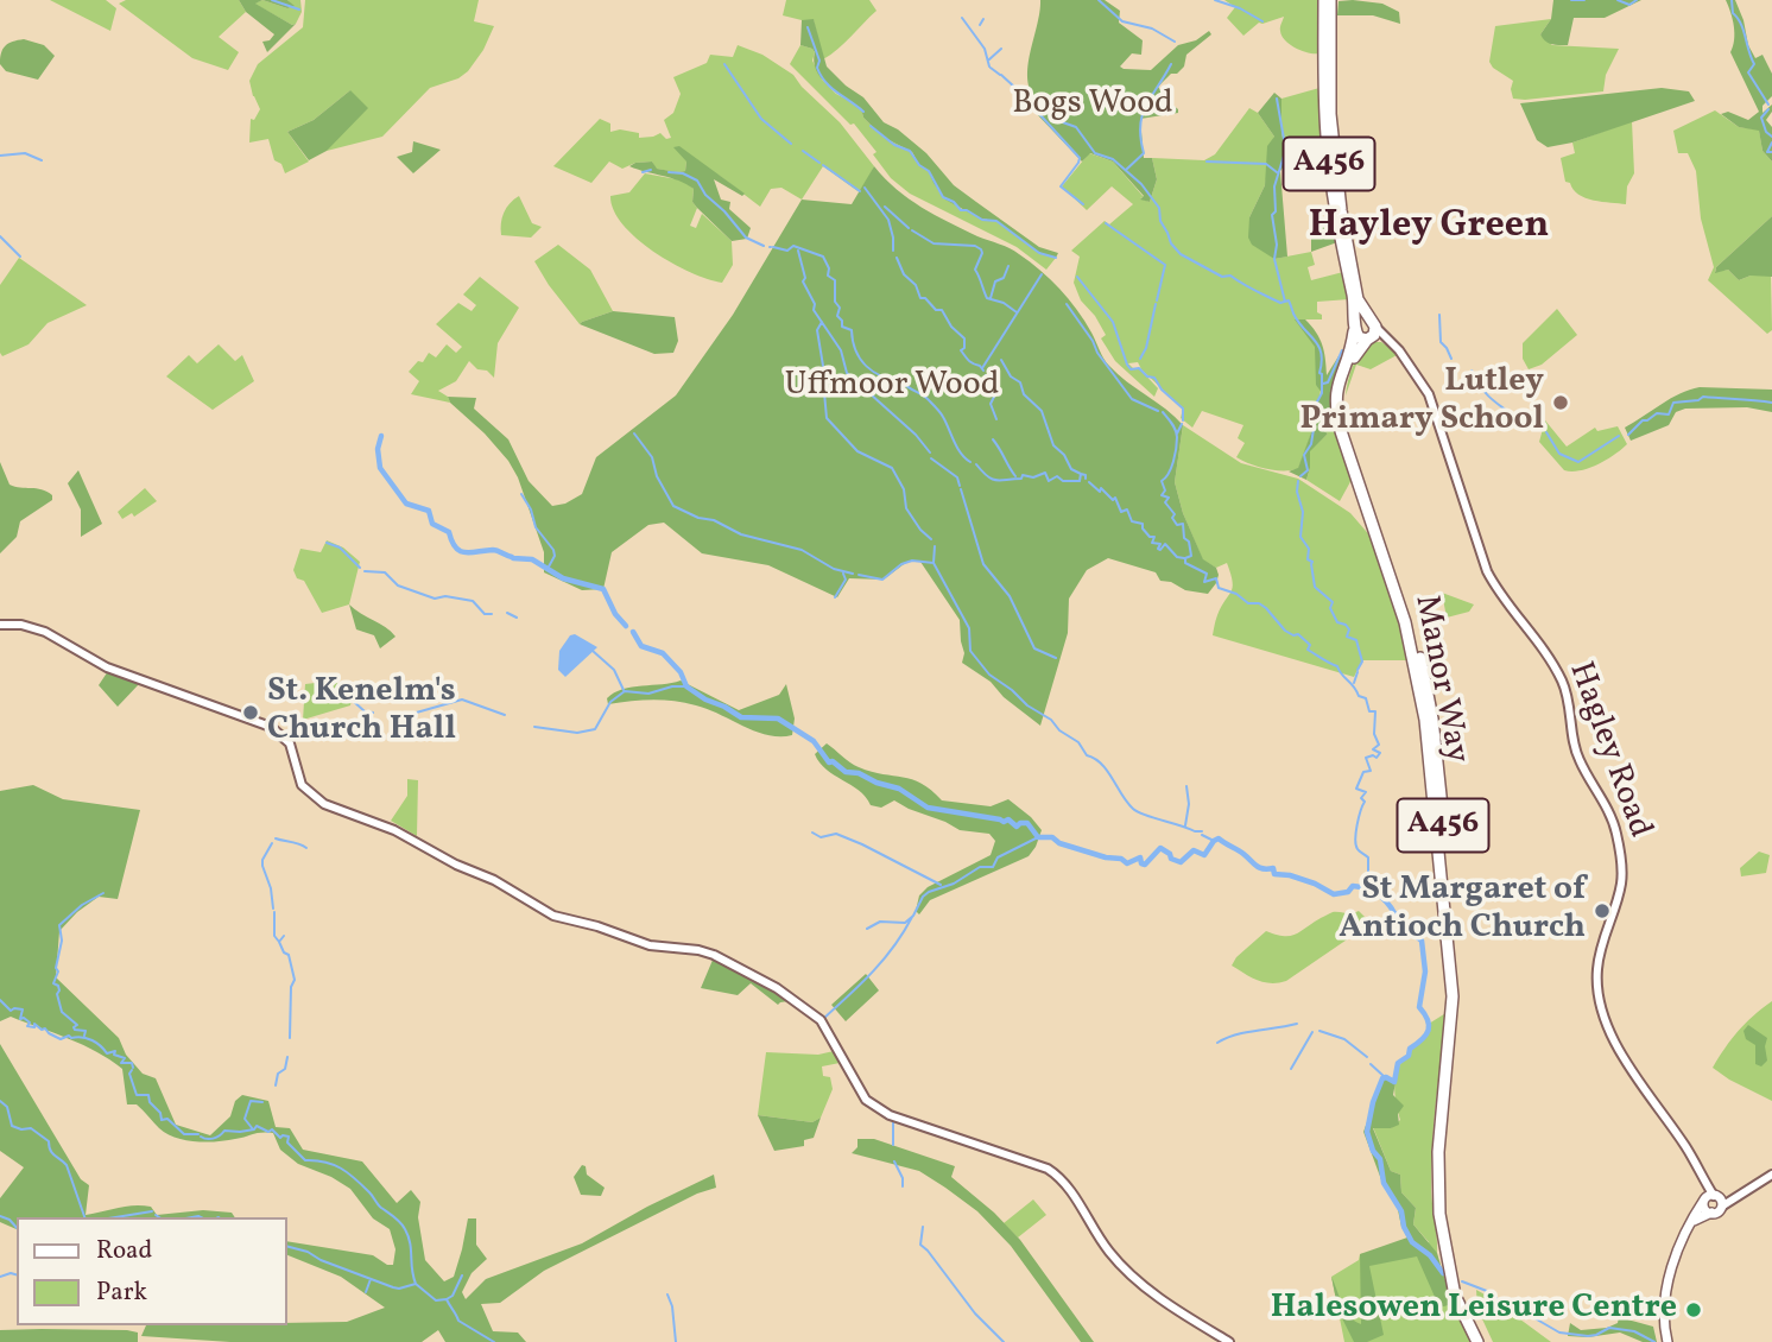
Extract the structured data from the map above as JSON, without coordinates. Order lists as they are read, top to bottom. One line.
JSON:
{"streets":{"highway":["A456","Manor Way"],"main road":["Hagley Road"]},"crossings":[["A456","Manor Way"],["A456","Hagley Road"],["Manor Way","Hagley Road"]],"districts":["Hayley Green"],"parks":["Bogs Wood","Uffmoor Wood"],"places":["Lutley Primary School","St. Kenelm's Church Hall","St Margaret of Antioch Church","Halesowen Leisure Centre"],"legend":["Road","Park"]}
